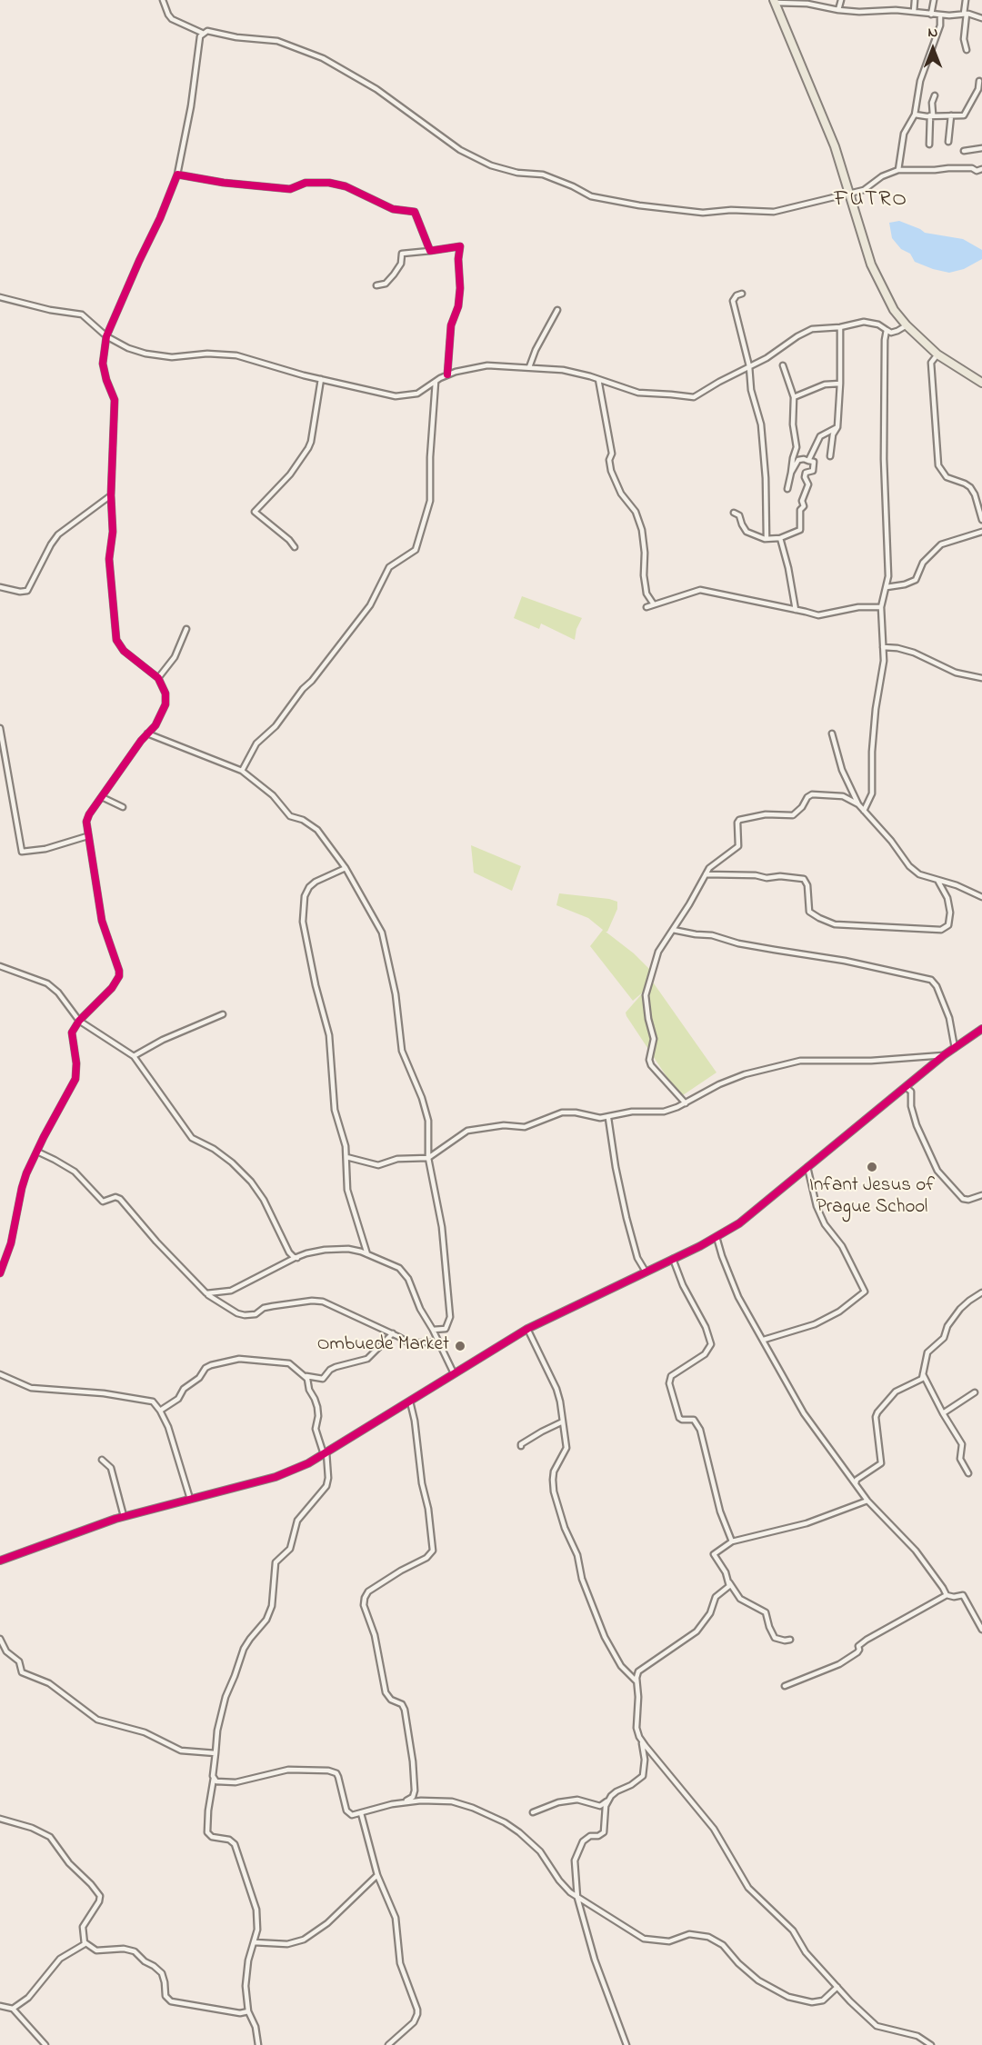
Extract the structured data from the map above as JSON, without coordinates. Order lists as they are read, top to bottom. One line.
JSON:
{"districts":["FUTRO"],"places":["Infant Jesus of Prague School","Ombuede Market"],"north":"top"}
